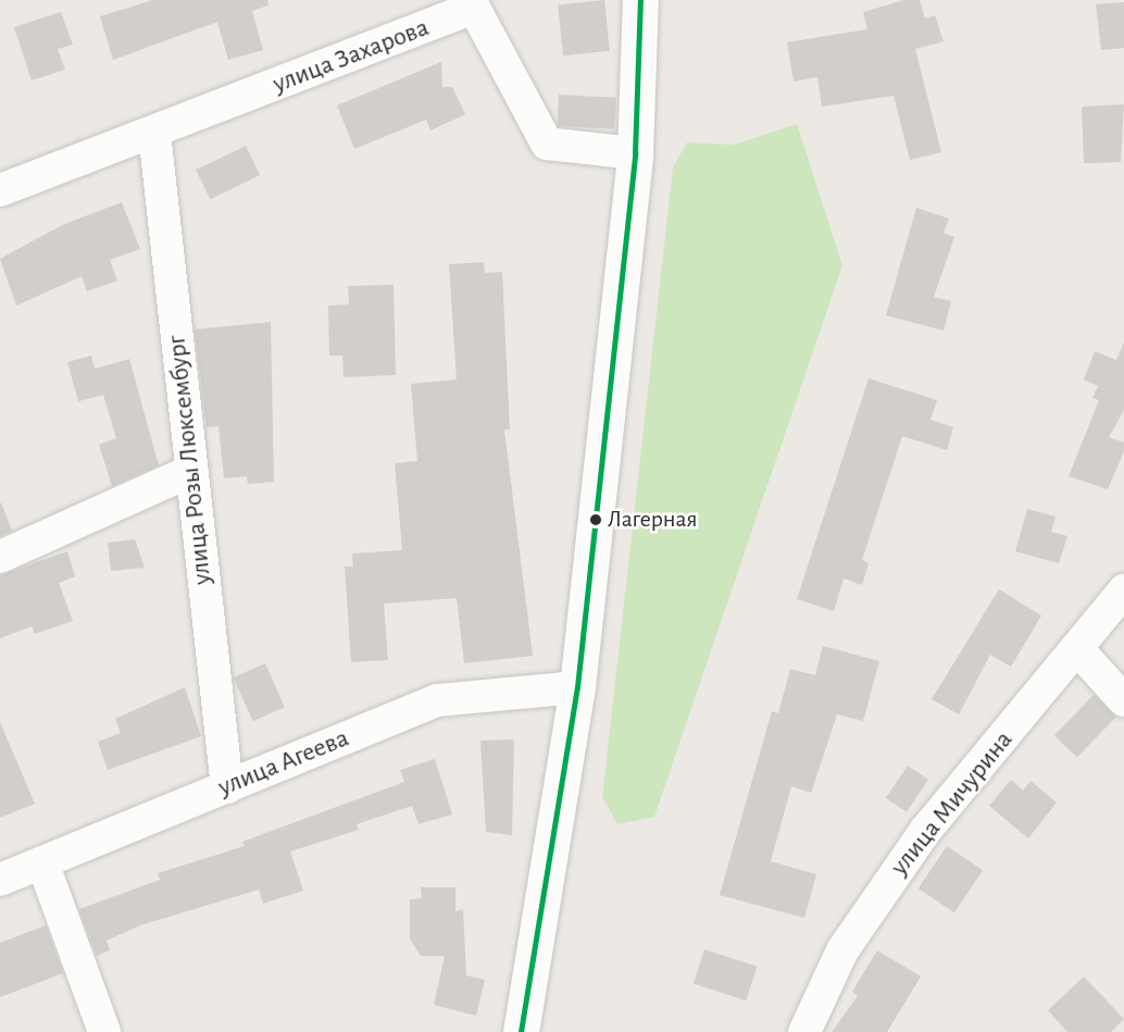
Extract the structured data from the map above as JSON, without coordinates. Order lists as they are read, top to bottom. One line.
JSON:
{"streets":{"street":["улица Захарова","улица Розы Люксембург","улица Агеева","улица Мичурина"]},"crossings":[["улица Захарова","улица Розы Люксембург"],["улица Розы Люксембург","улица Агеева"]],"places":["Лагерная"]}
